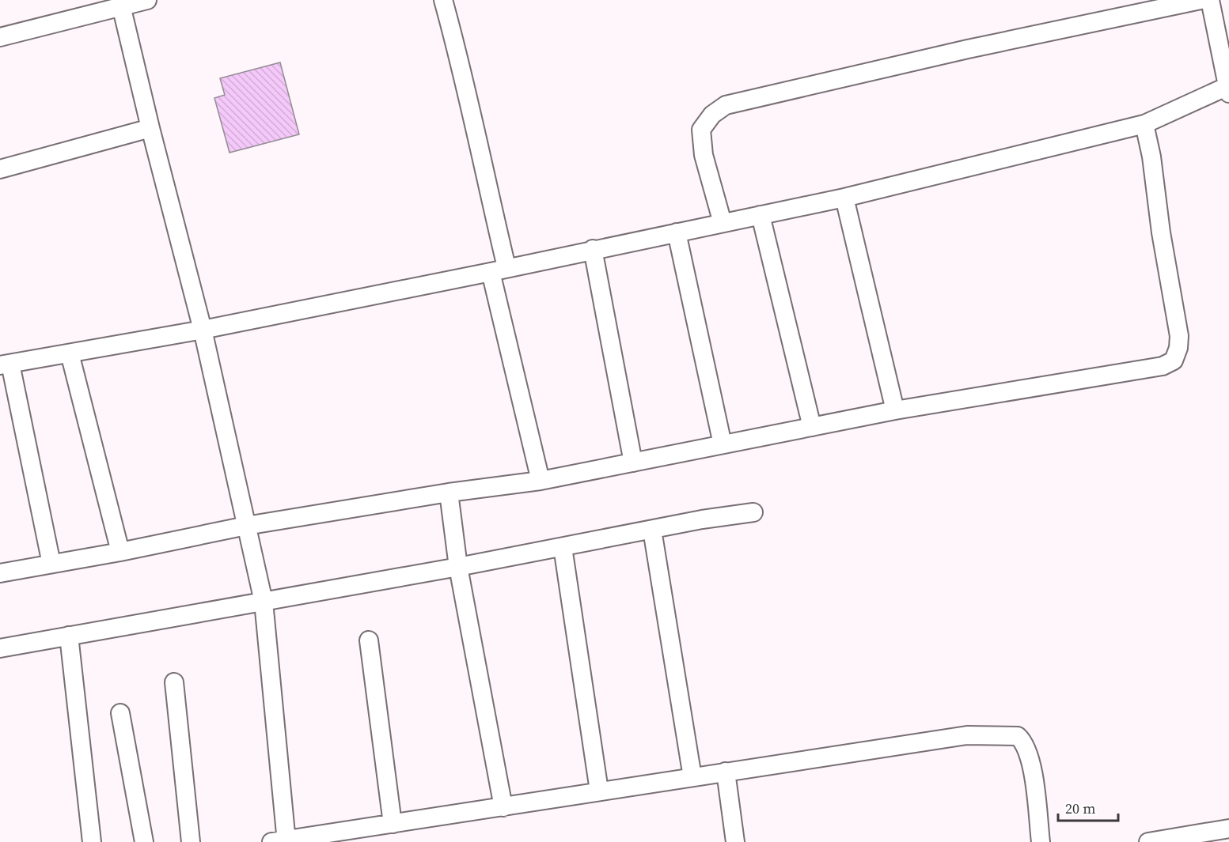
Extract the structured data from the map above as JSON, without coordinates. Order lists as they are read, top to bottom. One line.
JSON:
{"scale_bar":"20 m"}
